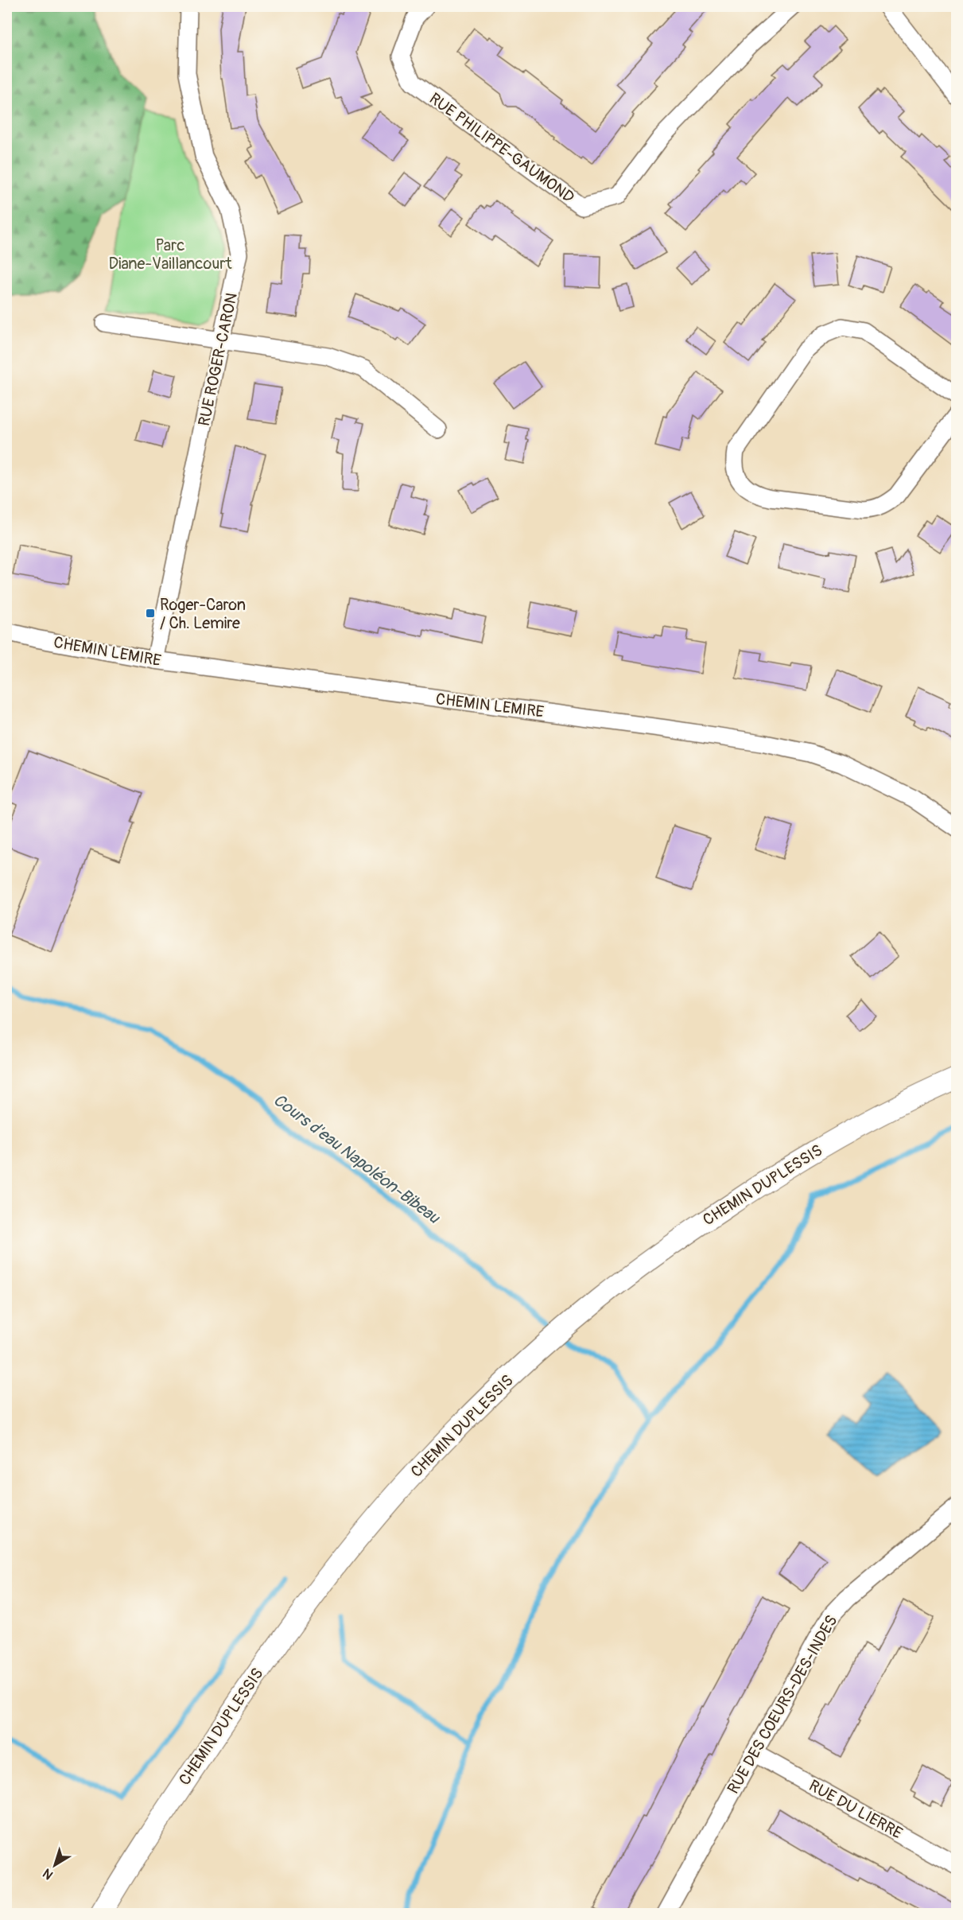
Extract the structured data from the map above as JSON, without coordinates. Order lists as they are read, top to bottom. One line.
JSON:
{"streets":{"street":["RUE PHILIPPE-GAUMOND","RUE ROGER-CARON","CHEMIN LEMIRE","CHEMIN DUPLESSIS","RUE DES COEURS-DES-INDES","RUE DU LIERRE"]},"crossings":[["RUE ROGER-CARON","CHEMIN LEMIRE"],["RUE DES COEURS-DES-INDES","RUE DU LIERRE"]],"water":["Cours d'eau Napoléon-Bibeau"],"parks":["Parc Diane-Vaillancourt"],"places":{"transit":["Roger-Caron / Ch. Lemire"]},"north":"bottom left"}
